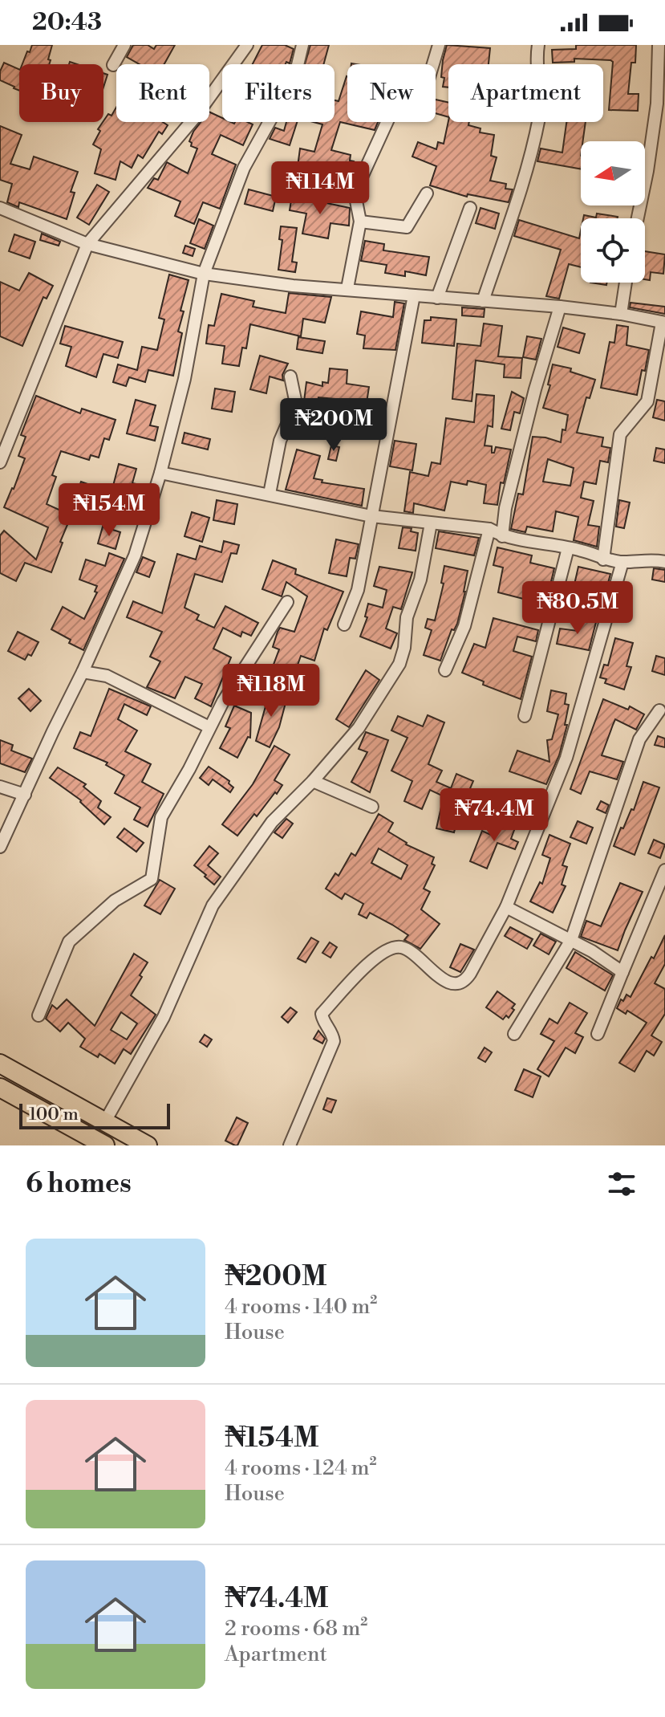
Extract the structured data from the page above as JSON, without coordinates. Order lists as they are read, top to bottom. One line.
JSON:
{"scale_bar":"100 m","north":"left","page":{"status":"20:43","chip":["Buy","Rent","Filters","New","Apartment"],"price":["₦114M","₦200M","₦154M","₦80.5M","₦118M","₦74.4M"],"scale":"100 m","heading":"6 homes","list":[{"name":"₦200M","note":"4 rooms · 140 m² · House"},{"name":"₦154M","note":"4 rooms · 124 m² · House"},{"name":"₦74.4M","note":"2 rooms · 68 m² · Apartment"}]}}
